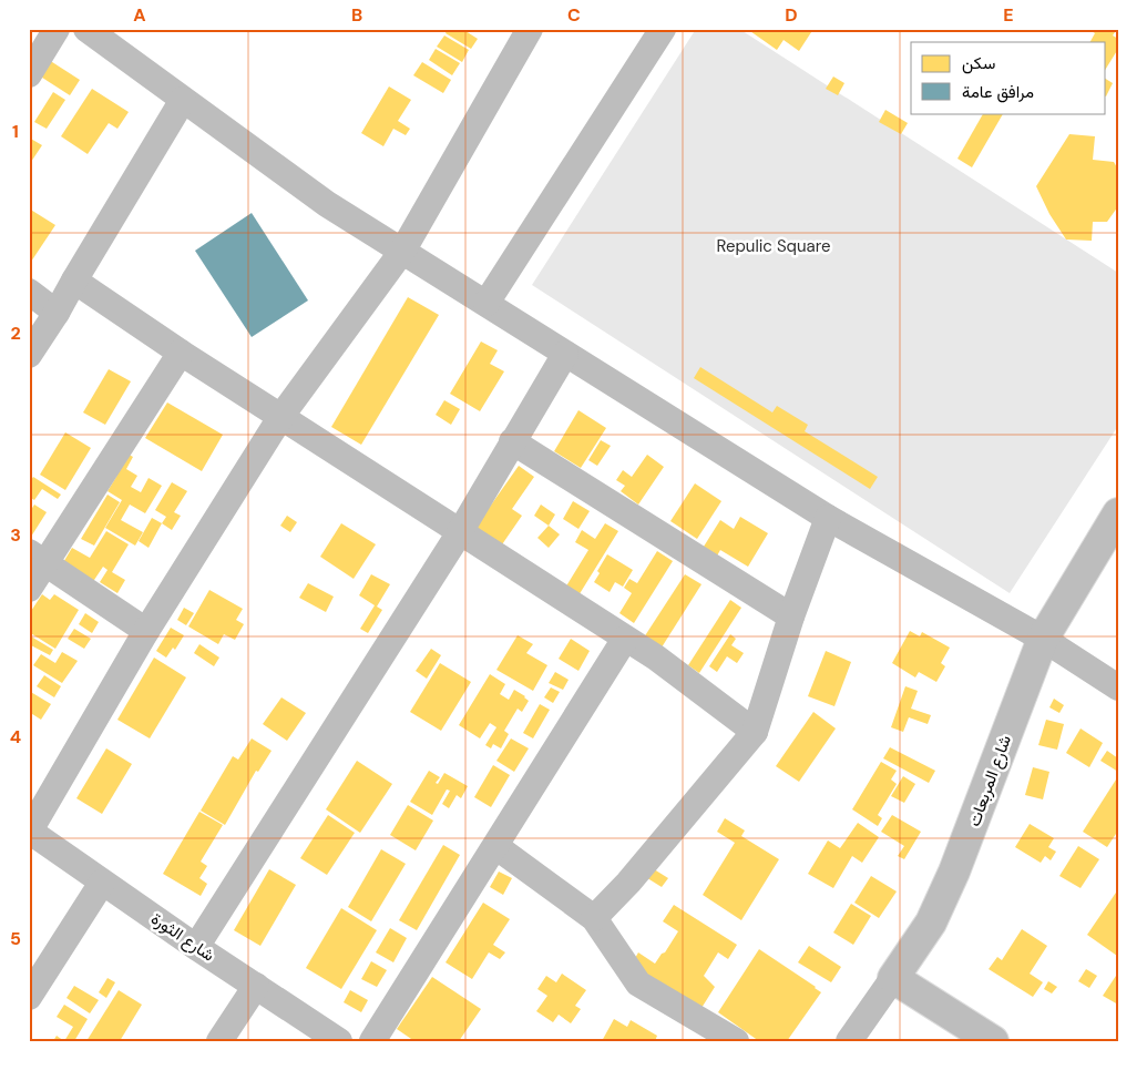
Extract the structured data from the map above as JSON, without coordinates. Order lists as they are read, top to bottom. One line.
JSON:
{"streets":{"main road":["شارع المربعات"],"street":["شارع الثورة"]},"parks":["Repulic Square"],"legend":["سكن","مرافق عامة"],"grid":{"columns":["A","B","C","D","E"],"rows":["1","2","3","4","5"]}}
